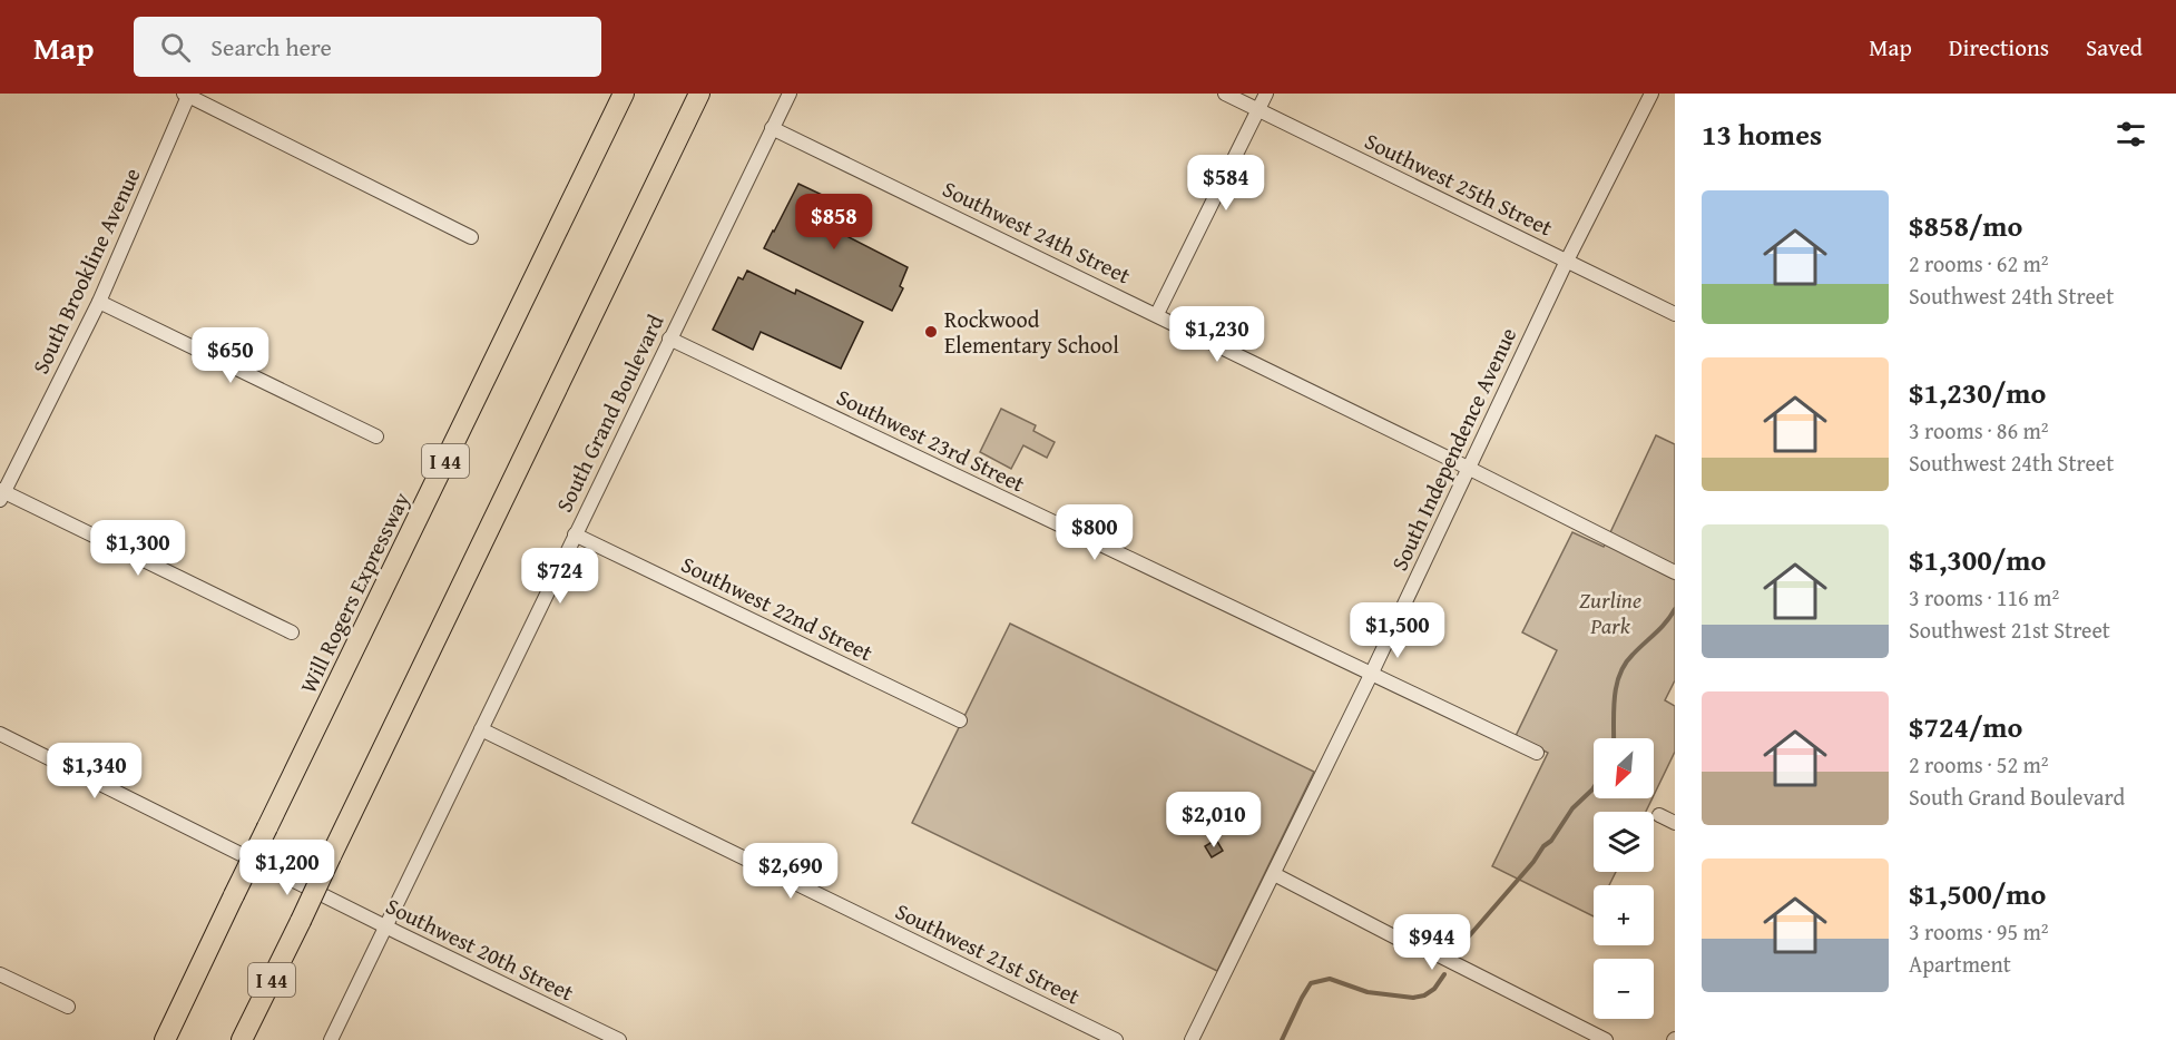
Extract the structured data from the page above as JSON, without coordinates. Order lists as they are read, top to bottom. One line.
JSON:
{"streets":{"highway":["I 44","Will Rogers Expressway"],"street":["Southwest 25th Street","Southwest 24th Street","South Brookline Avenue","South Grand Boulevard","Southwest 23rd Street","South Independence Avenue","Southwest 22nd Street","Southwest 20th Street","Southwest 21st Street"]},"crossings":[["Southwest 25th Street","South Independence Avenue"],["Southwest 24th Street","South Grand Boulevard"],["Southwest 24th Street","South Independence Avenue"],["South Grand Boulevard","Southwest 23rd Street"],["South Grand Boulevard","Southwest 22nd Street"],["South Grand Boulevard","Southwest 20th Street"],["South Grand Boulevard","Southwest 21st Street"],["Southwest 23rd Street","South Independence Avenue"]],"parks":["Zurline Park"],"places":["Rockwood Elementary School"],"north":"bottom left","page":{"header":"Map","search":"Search here","nav":["Map","Directions","Saved"],"heading":"13 homes","price":["$584","$858","$1,230","$650","$800","$1,300","$724","$1,500","$1,340","$2,010","$1,200","$2,690","$944"],"list":[{"name":"$858/mo","note":"2 rooms · 62 m² · Southwest 24th Street"},{"name":"$1,230/mo","note":"3 rooms · 86 m² · Southwest 24th Street"},{"name":"$1,300/mo","note":"3 rooms · 116 m² · Southwest 21st Street"},{"name":"$724/mo","note":"2 rooms · 52 m² · South Grand Boulevard"},{"name":"$1,500/mo","note":"3 rooms · 95 m² · Apartment"}],"map_buttons":["+","−"]}}
